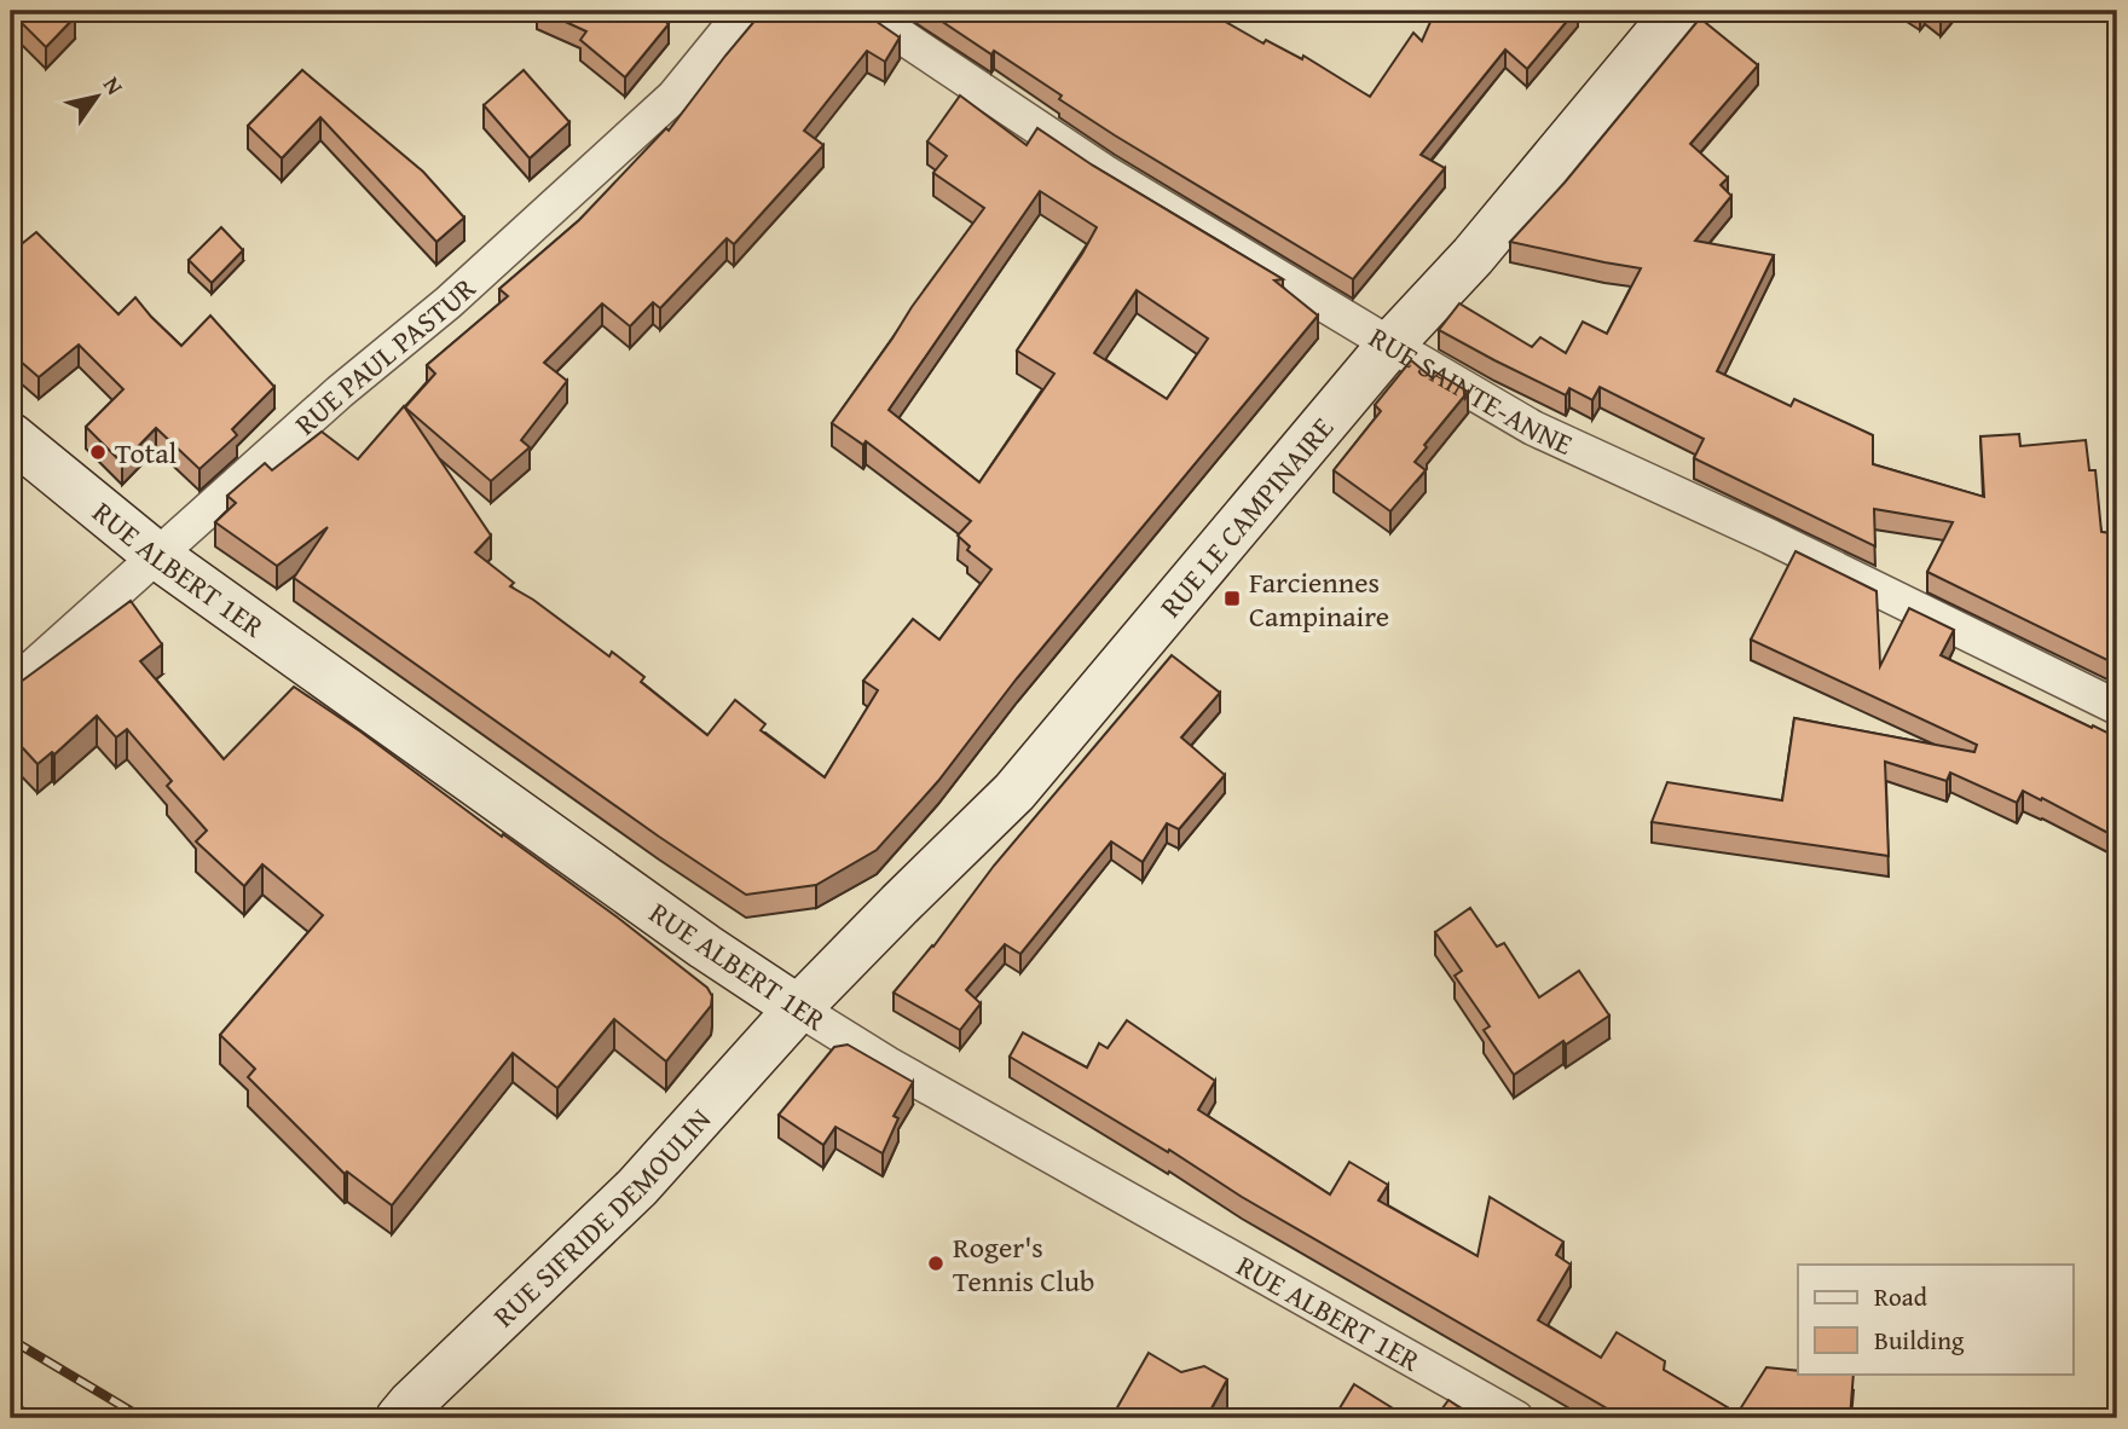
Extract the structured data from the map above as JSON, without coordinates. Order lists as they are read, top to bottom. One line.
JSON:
{"streets":{"main road":["RUE LE CAMPINAIRE","RUE ALBERT 1ER","RUE SIFRIDE DEMOULIN"],"street":["RUE PAUL PASTUR","RUE SAINTE-ANNE"]},"crossings":[["RUE PAUL PASTUR","RUE ALBERT 1ER"],["RUE SAINTE-ANNE","RUE LE CAMPINAIRE"],["RUE LE CAMPINAIRE","RUE ALBERT 1ER"],["RUE LE CAMPINAIRE","RUE SIFRIDE DEMOULIN"],["RUE ALBERT 1ER","RUE SIFRIDE DEMOULIN"]],"places":{"other":["Total","Roger's Tennis Club"],"transit":["Farciennes Campinaire"]},"legend":["Road","Building"],"north":"top right"}
